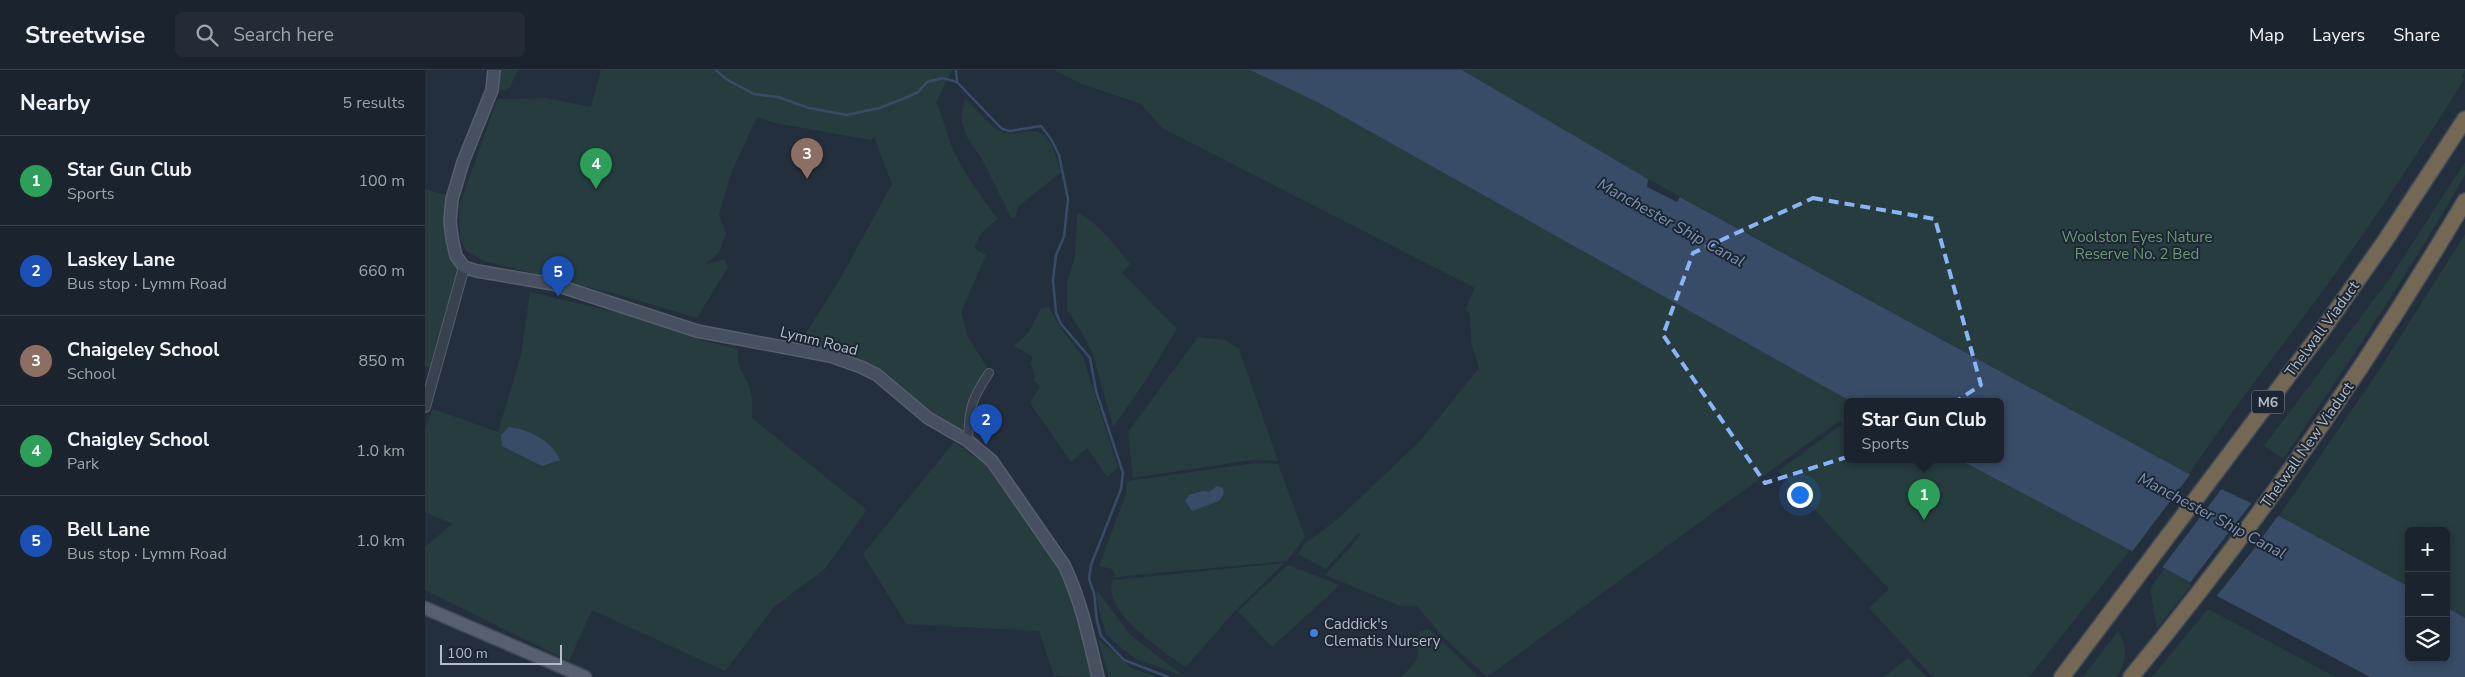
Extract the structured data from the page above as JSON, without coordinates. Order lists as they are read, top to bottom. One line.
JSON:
{"streets":{"highway":["Thelwall Viaduct","M6","Thelwall New Viaduct"],"main road":["Lymm Road"]},"water":["Manchester Ship Canal"],"parks":["Woolston Eyes Nature Reserve No. 2 Bed"],"places":["Caddick's Clematis Nursery"],"scale_bar":"100 m","page":{"header":"Streetwise","search":"Search here","nav":["Map","Layers","Share"],"heading":["Nearby","5 results"],"list":[{"mark":"1","name":"Star Gun Club","note":"Sports","value":"100 m"},{"mark":"2","name":"Laskey Lane","note":"Bus stop · Lymm Road","value":"660 m"},{"mark":"3","name":"Chaigeley School","note":"School","value":"850 m"},{"mark":"4","name":"Chaigley School","note":"Park","value":"1.0 km"},{"mark":"5","name":"Bell Lane","note":"Bus stop · Lymm Road","value":"1.0 km"}],"pins":["3","4","5","2","1"],"popup":["Star Gun Club","Sports"],"map_buttons":["+","−"],"scale":"100 m"}}
